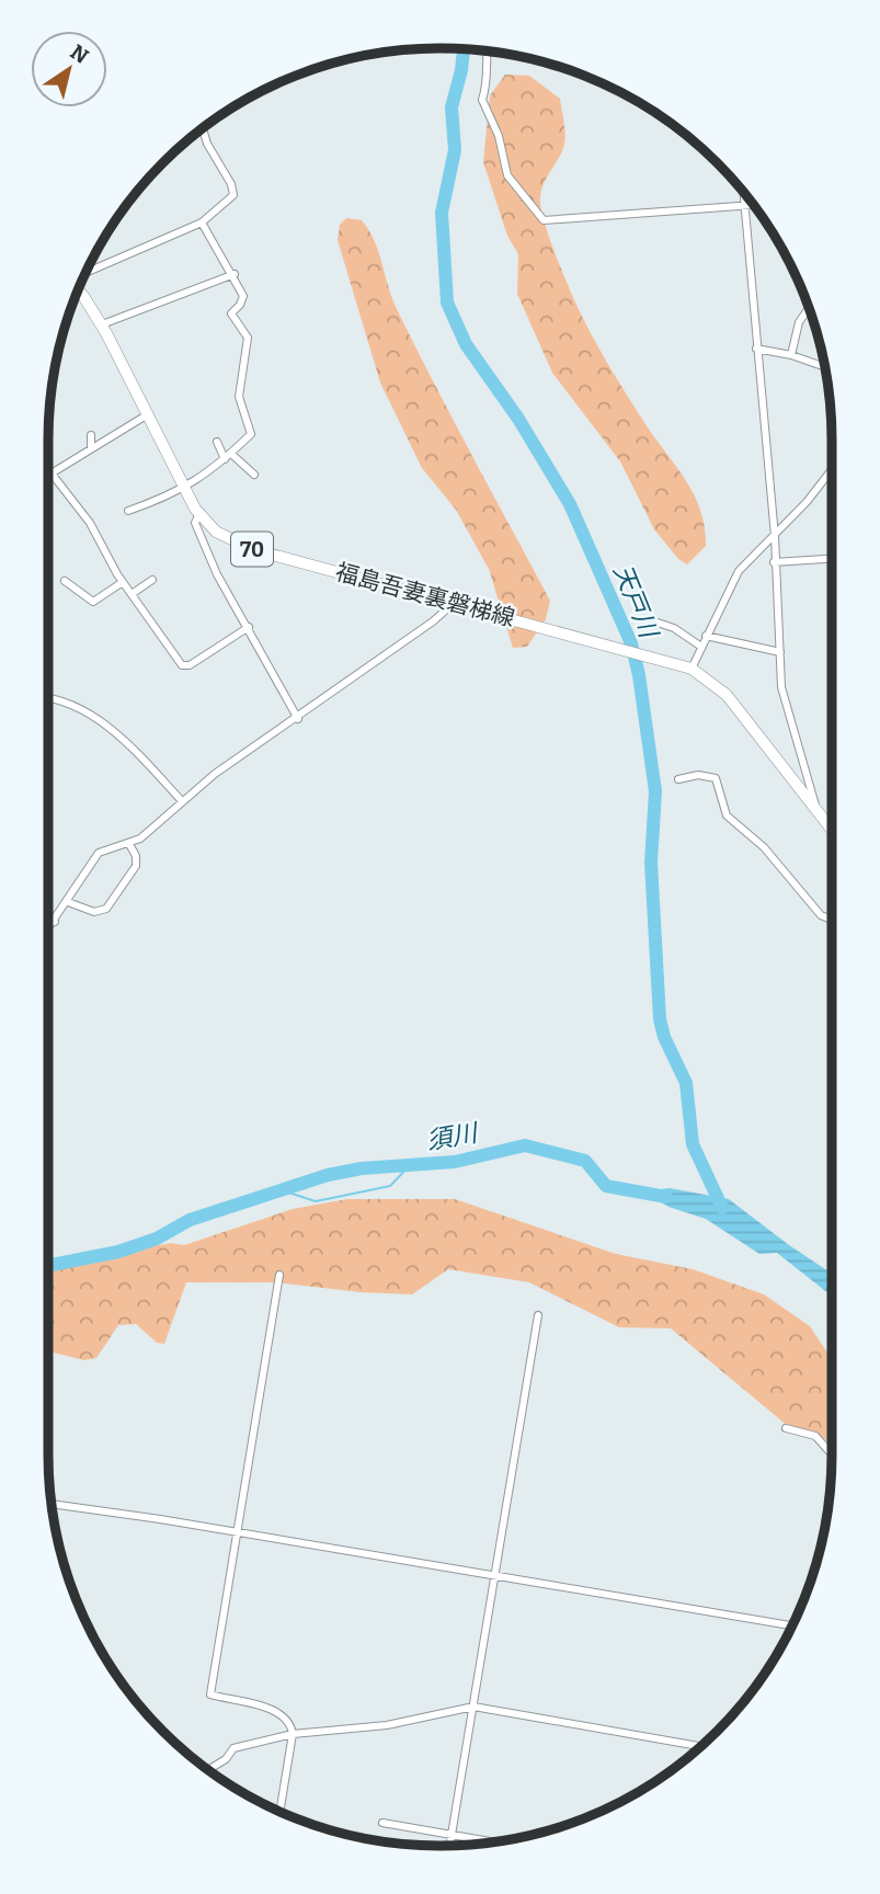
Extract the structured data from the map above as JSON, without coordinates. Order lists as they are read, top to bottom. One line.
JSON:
{"streets":{"main road":["70","福島吾妻裏磐梯線"]},"water":["天戸川","須川"],"north":"top right"}
